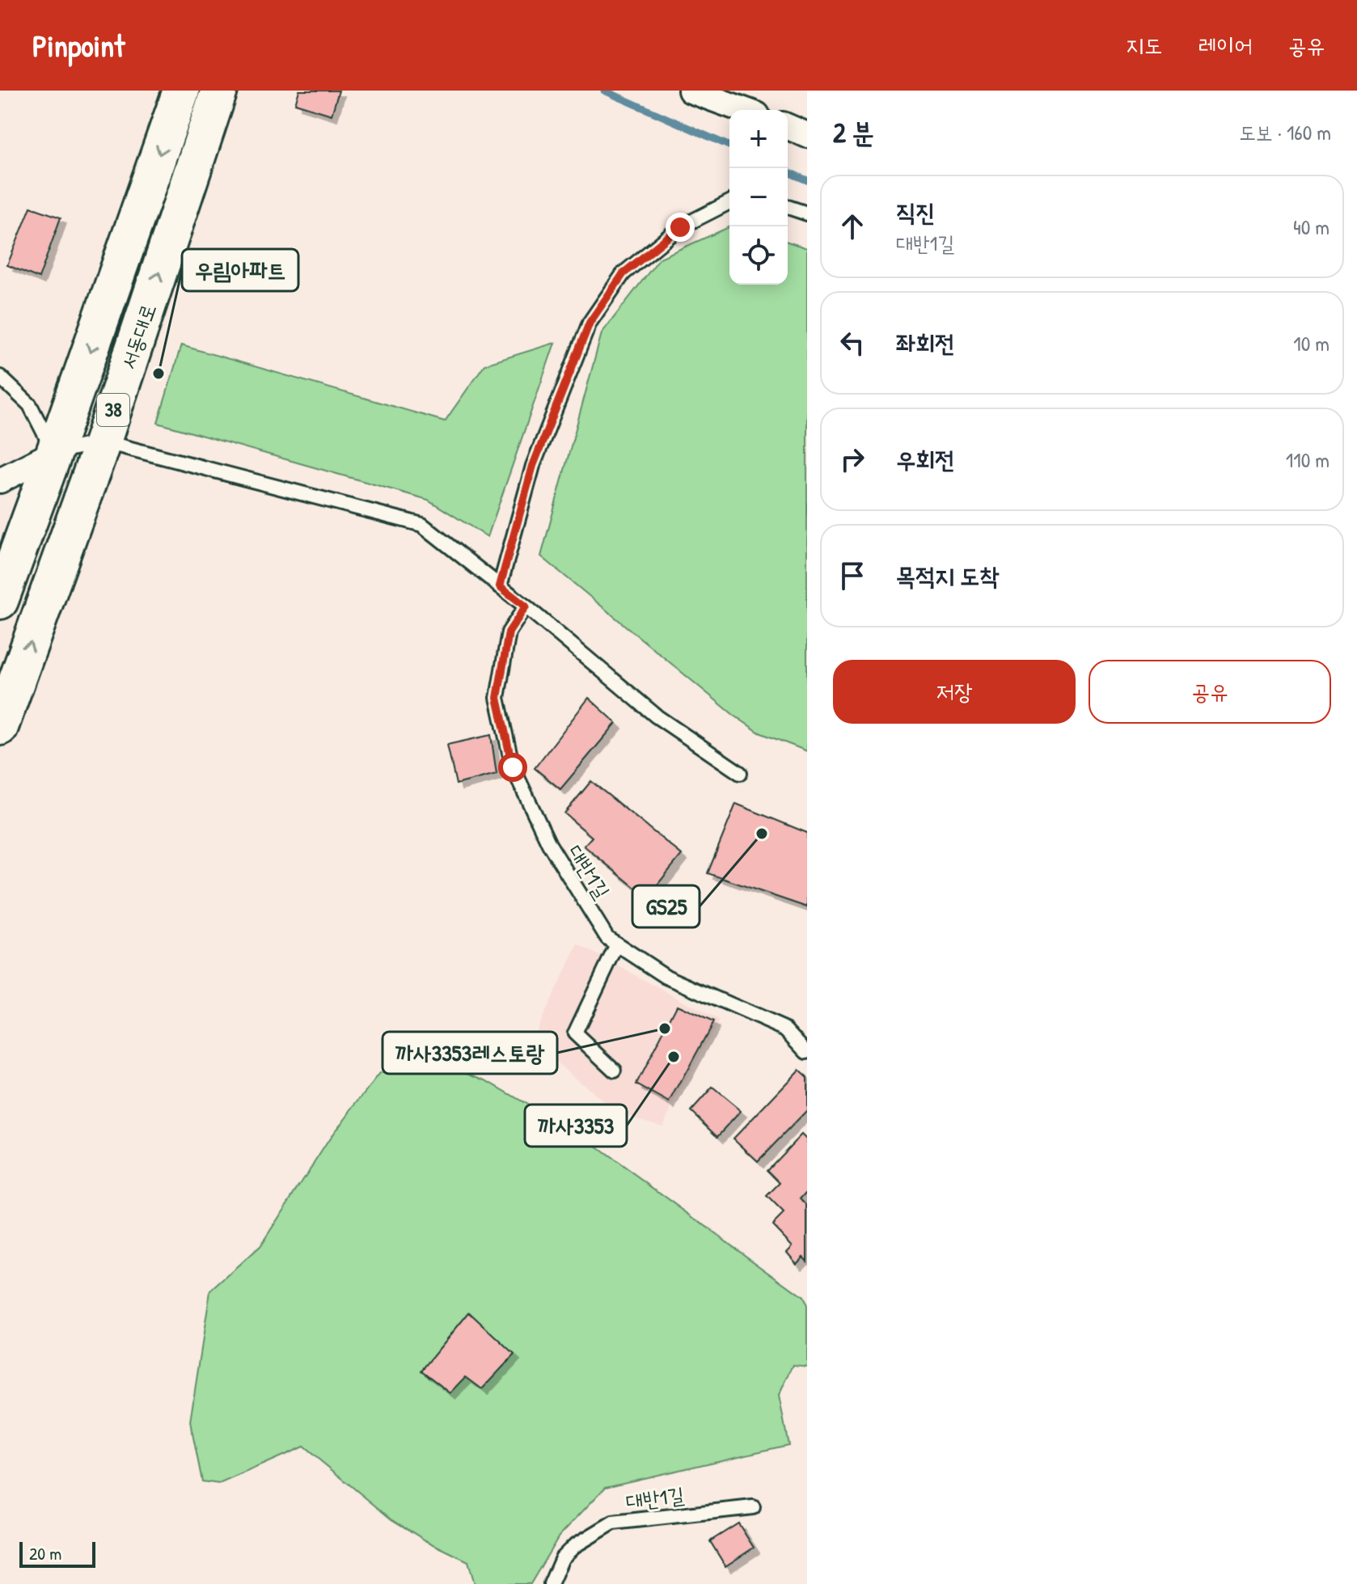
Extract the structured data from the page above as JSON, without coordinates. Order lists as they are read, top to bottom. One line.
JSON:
{"streets":{"main road":["서동대로","38"],"lane":["대반1길"]},"places":["우림아파트","GS25","까사3353레스토랑","까사3353"],"scale_bar":"20 m","page":{"header":"Pinpoint","nav":["지도","레이어","공유"],"heading":["2 분","도보 · 160 m"],"map_buttons":["+","−"],"list":[["직진","대반1길","40 m"],["좌회전","10 m"],["우회전","110 m"],"목적지 도착"],"buttons":["저장","공유"],"scale":"20 m"}}
